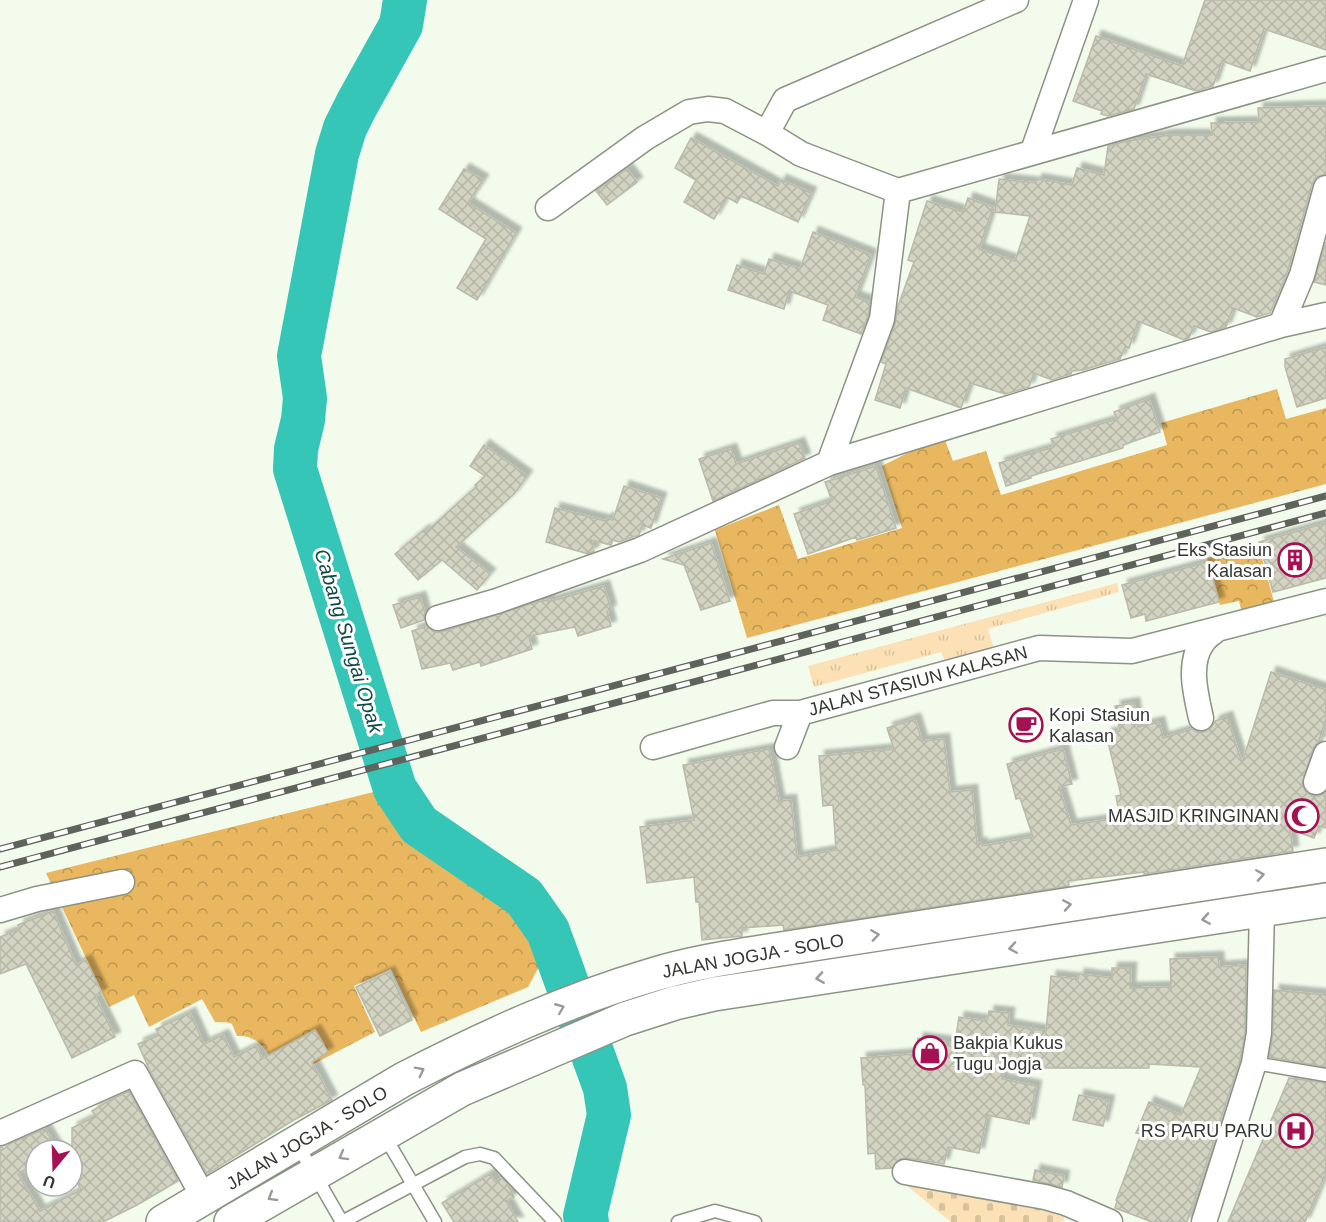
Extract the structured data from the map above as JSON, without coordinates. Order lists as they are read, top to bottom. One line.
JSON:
{"streets":{"highway":["JALAN JOGJA - SOLO"],"street":["JALAN STASIUN KALASAN"]},"water":["Cabang Sungai Opak"],"places":{"building":["Eks Stasiun Kalasan"],"cafe":["Kopi Stasiun Kalasan"],"mosque":["MASJID KRINGINAN"],"shop":["Bakpia Kukus Tugu Jogja"],"hospital":["RS PARU PARU"]},"north":"bottom"}
